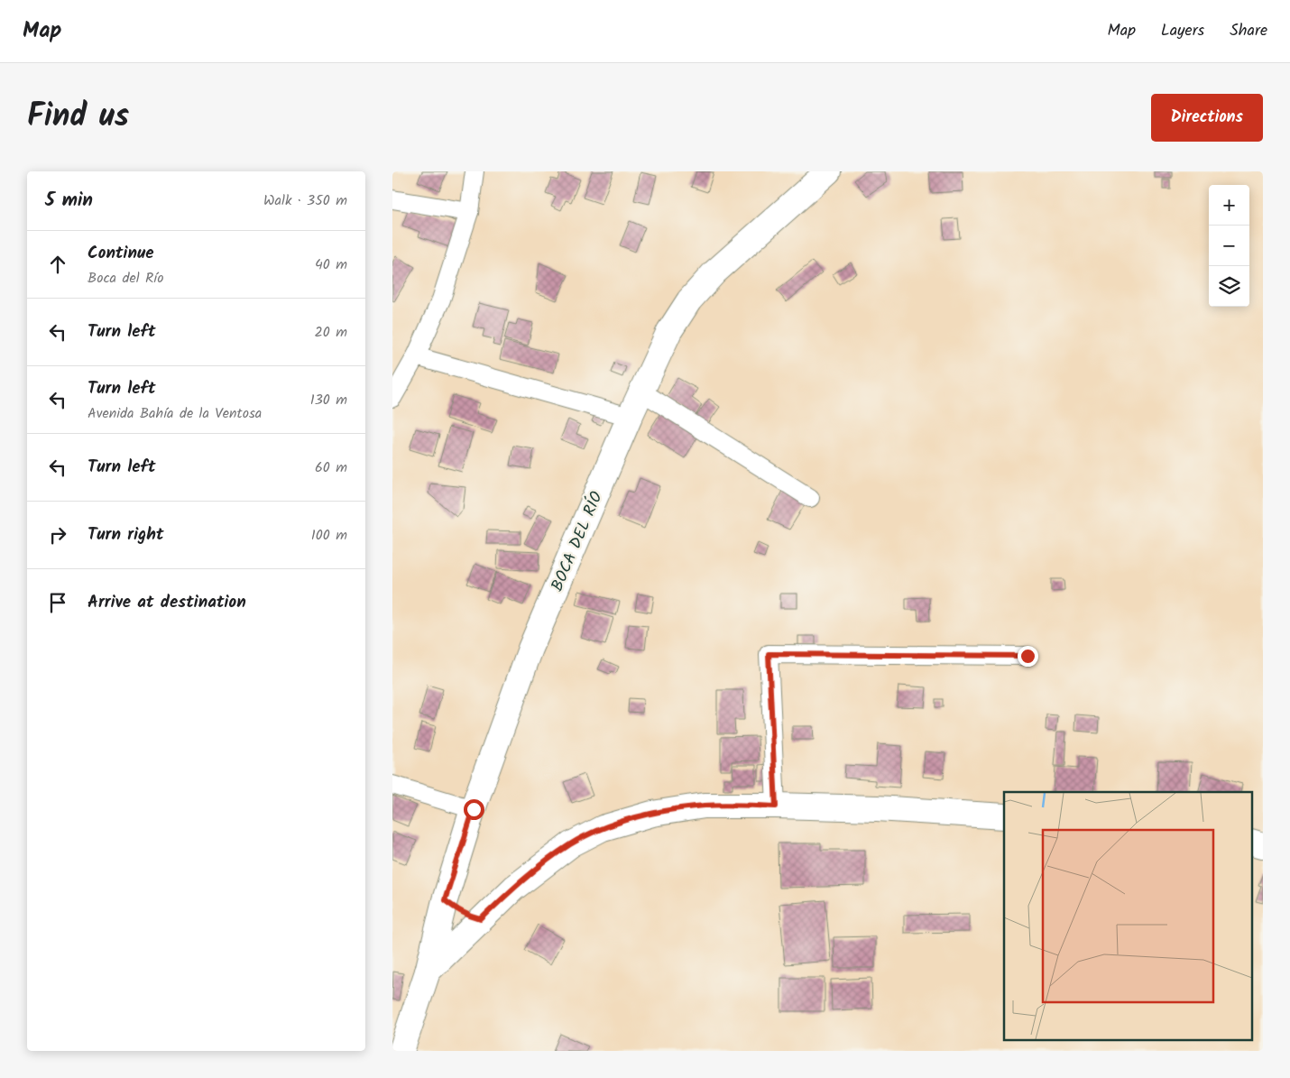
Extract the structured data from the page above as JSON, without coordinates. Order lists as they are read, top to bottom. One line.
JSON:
{"streets":{"main road":["BOCA DEL RÍO"]},"page":{"header":"Map","nav":["Map","Layers","Share"],"title":"Find us","buttons":"Directions","heading":["5 min","Walk · 350 m"],"map_buttons":["+","−"],"list":[["Continue","Boca del Río","40 m"],["Turn left","20 m"],["Turn left","Avenida Bahía de la Ventosa","130 m"],["Turn left","60 m"],["Turn right","100 m"],"Arrive at destination"]}}
